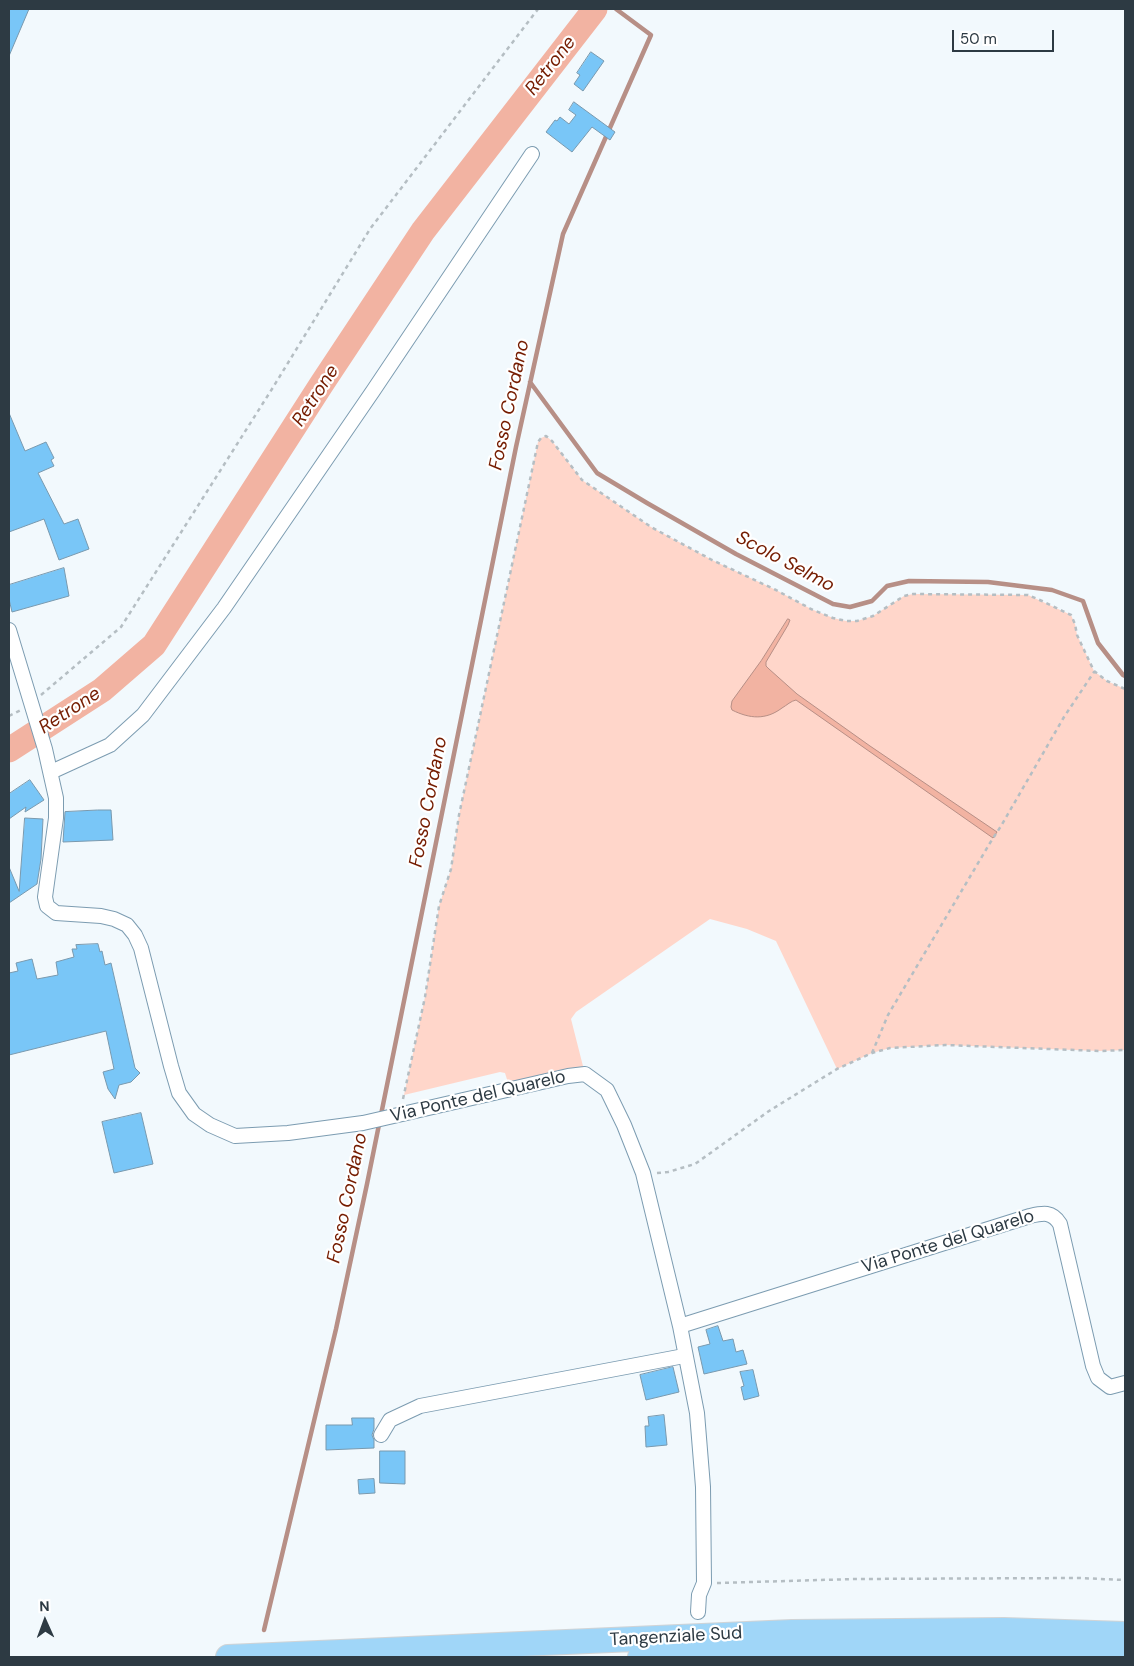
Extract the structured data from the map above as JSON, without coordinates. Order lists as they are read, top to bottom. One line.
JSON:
{"streets":{"highway":["Tangenziale Sud"],"street":["Via Ponte del Quarelo"]},"water":["Retrone","Fosso Cordano","Scolo Selmo"],"scale_bar":"50 m","north":"top"}
